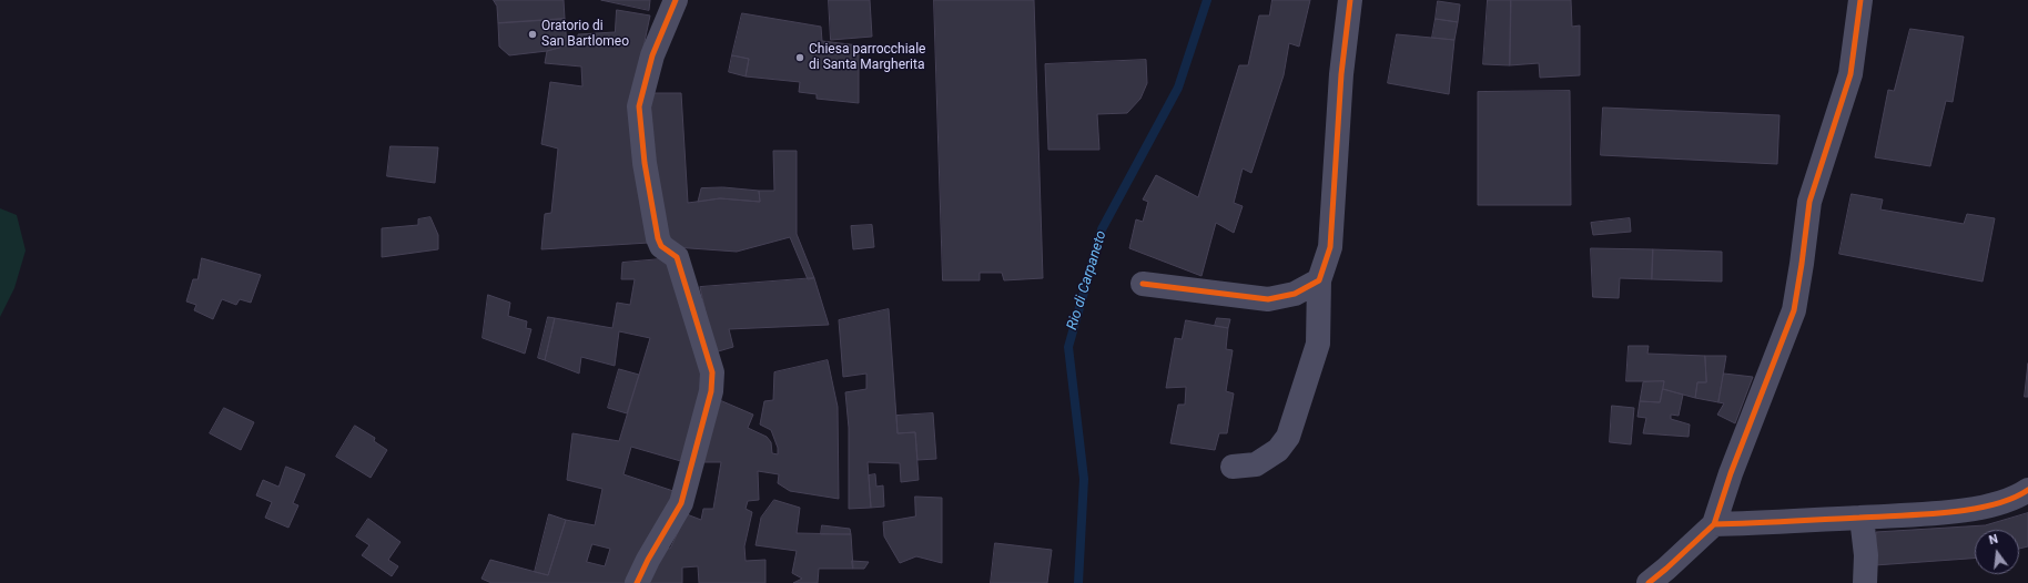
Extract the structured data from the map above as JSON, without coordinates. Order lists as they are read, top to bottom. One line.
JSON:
{"water":["Rio di Carpaneto"],"places":["Oratorio di San Bartlomeo","Chiesa parrocchiale di Santa Margherita"],"north":"top"}
